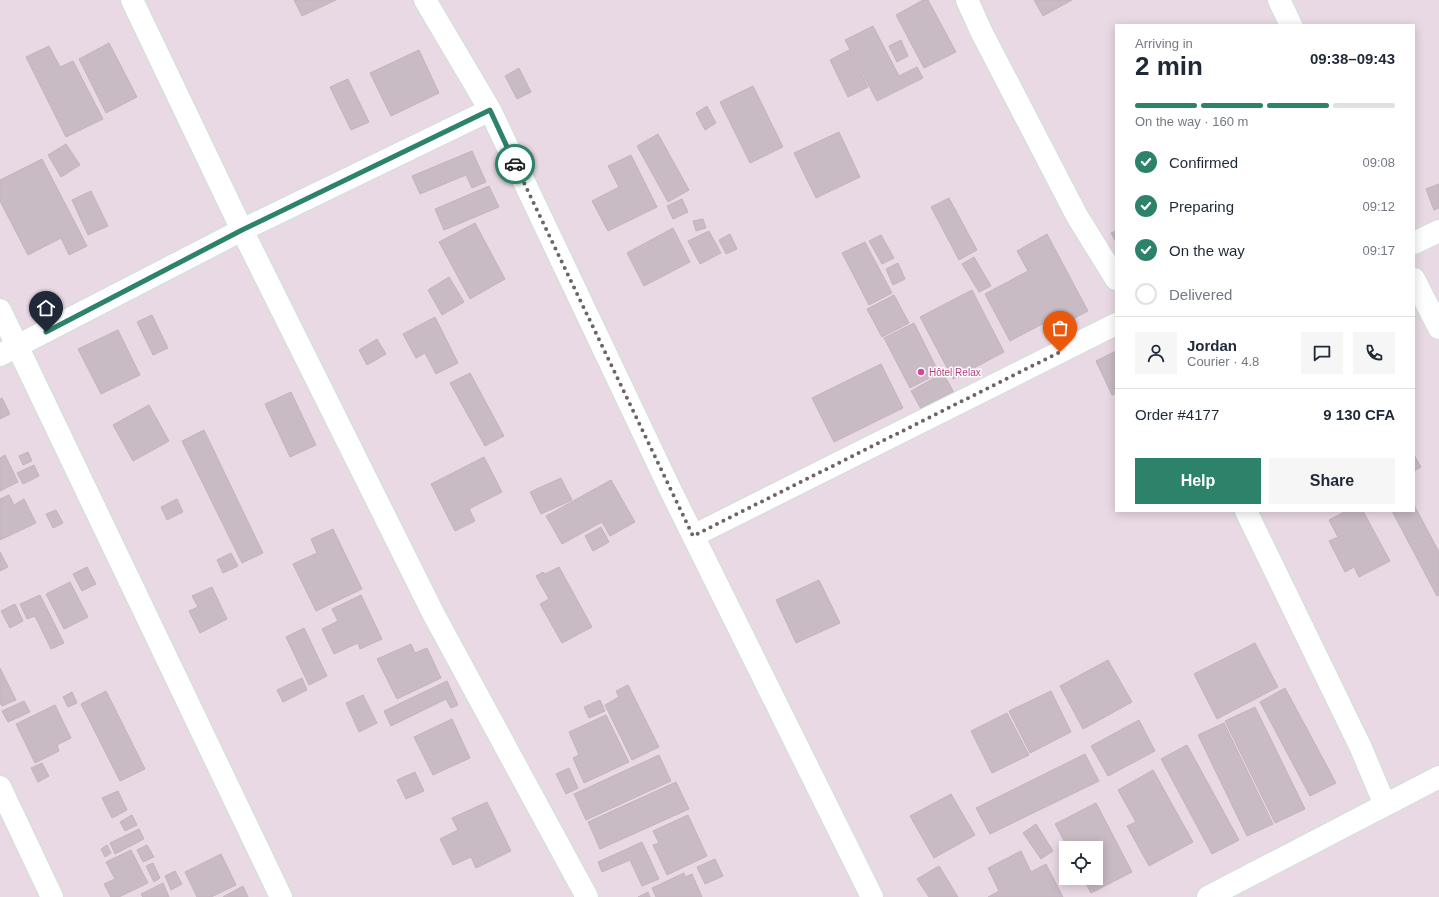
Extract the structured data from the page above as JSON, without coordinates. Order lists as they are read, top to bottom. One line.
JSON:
{"places":["Hôtel Relax"],"page":{"heading":["2 min","Arriving in","09:38–09:43"],"panel":["Jordan","Courier · 4.8","Order #4177","9 130 CFA"],"bar":"On the way · 160 m","list":[["Confirmed","09:08"],["Preparing","09:12"],["On the way","09:17"],"Delivered"],"buttons":["Help","Share"]}}
